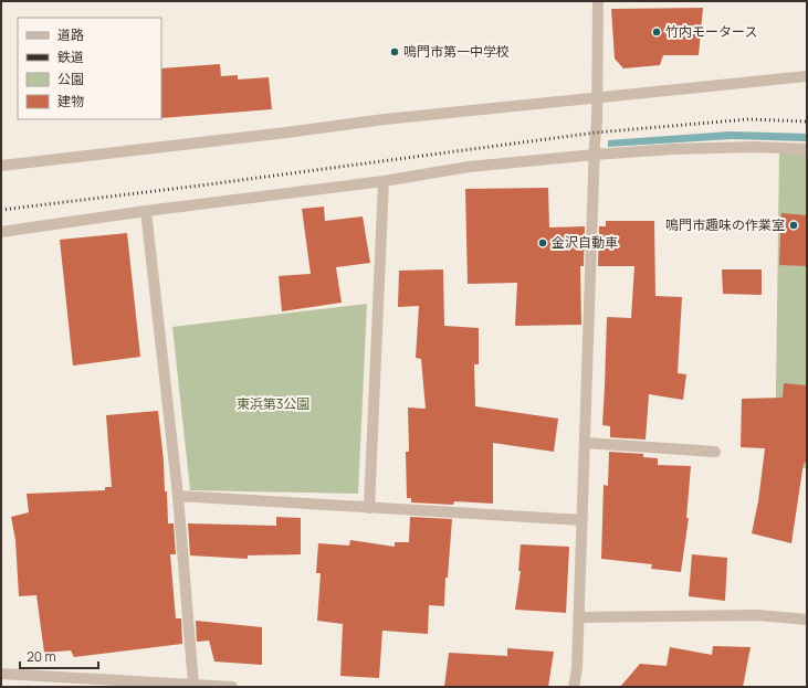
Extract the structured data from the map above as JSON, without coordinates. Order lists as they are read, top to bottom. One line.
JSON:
{"parks":["東浜第3公園"],"places":["竹内モータース","鳴門市第一中学校","鳴門市趣味の作業室","金沢自動車"],"legend":["道路","鉄道","公園","建物"],"scale_bar":"20 m"}
